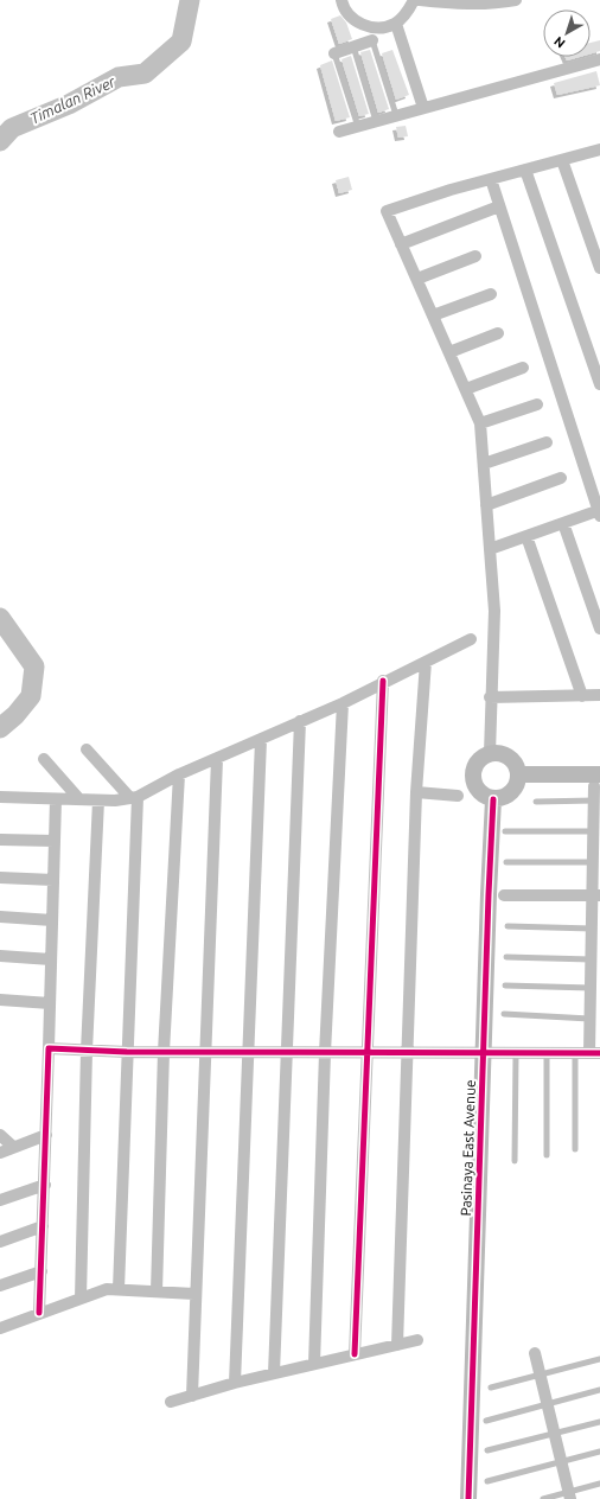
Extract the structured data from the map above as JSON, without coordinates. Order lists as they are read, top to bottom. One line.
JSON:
{"streets":{"street":["Pasinaya East Avenue"]},"water":["Timalan River"],"north":"bottom left"}
